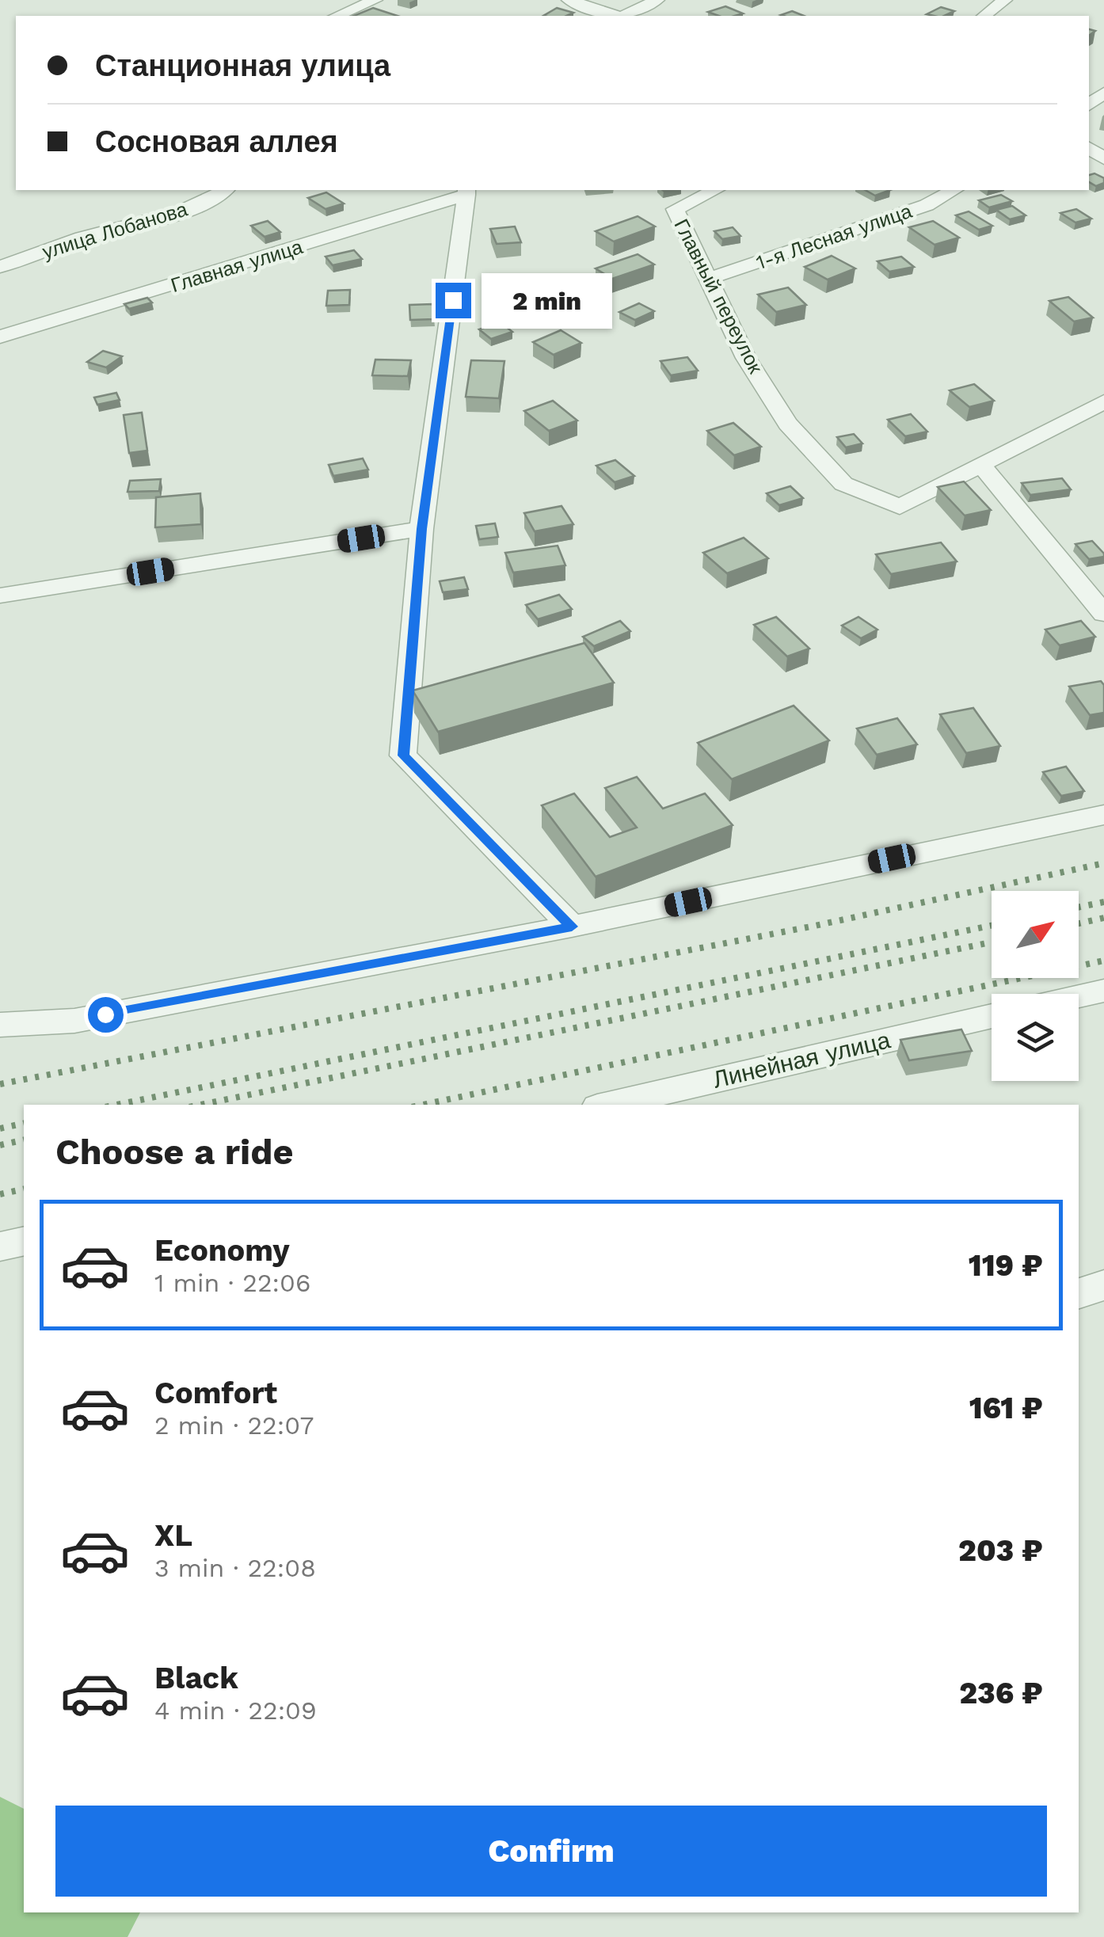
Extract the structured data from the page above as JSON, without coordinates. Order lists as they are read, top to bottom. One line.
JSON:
{"streets":{"street":["улица Лобанова","1-я Лесная улица","Главная улица","Главный переулок","Линейная улица"]},"crossings":[["1-я Лесная улица","Главный переулок"]],"north":"top right","page":{"banner":["Станционная улица","Сосновая аллея"],"bubble":"2 min","heading":"Choose a ride","list":[{"name":"Economy","note":"1 min · 22:06","value":"119 ₽"},{"name":"Comfort","note":"2 min · 22:07","value":"161 ₽"},{"name":"XL","note":"3 min · 22:08","value":"203 ₽"},{"name":"Black","note":"4 min · 22:09","value":"236 ₽"}],"buttons":"Confirm"}}
